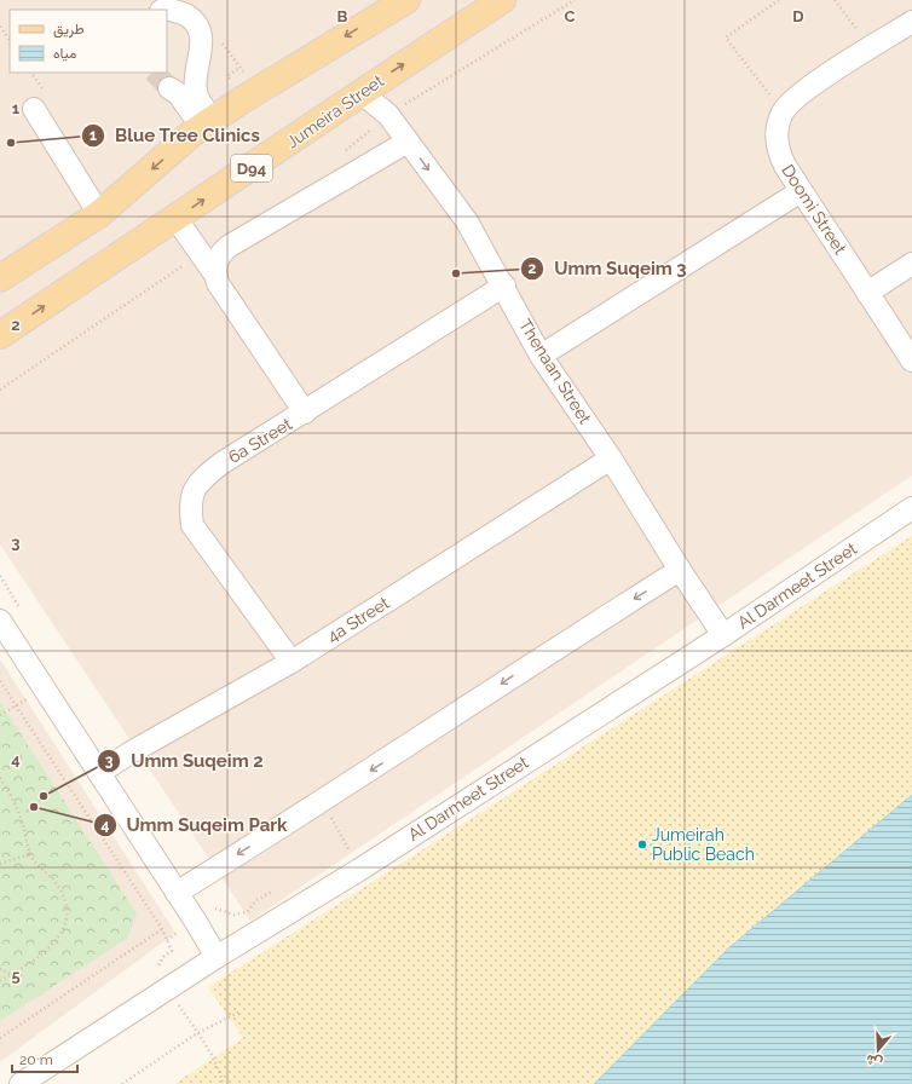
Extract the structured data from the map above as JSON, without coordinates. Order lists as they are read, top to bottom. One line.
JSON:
{"streets":{"main road":["Jumeira Street","D94"],"street":["Doomi Street","Thenaan Street","6a Street","Al Darmeet Street","4a Street"]},"crossings":[["Jumeira Street","Thenaan Street"],["Thenaan Street","6a Street"],["Thenaan Street","Al Darmeet Street"],["Thenaan Street","4a Street"],["6a Street","4a Street"]],"places":["Blue Tree Clinics","Umm Suqeim 3","Umm Suqeim 2","Umm Suqeim Park","Jumeirah Public Beach"],"legend":["طريق","مياه"],"scale_bar":"20 m","north":"bottom","grid":{"columns":["B","C","D"],"rows":["1","2","3","4","5"]}}
